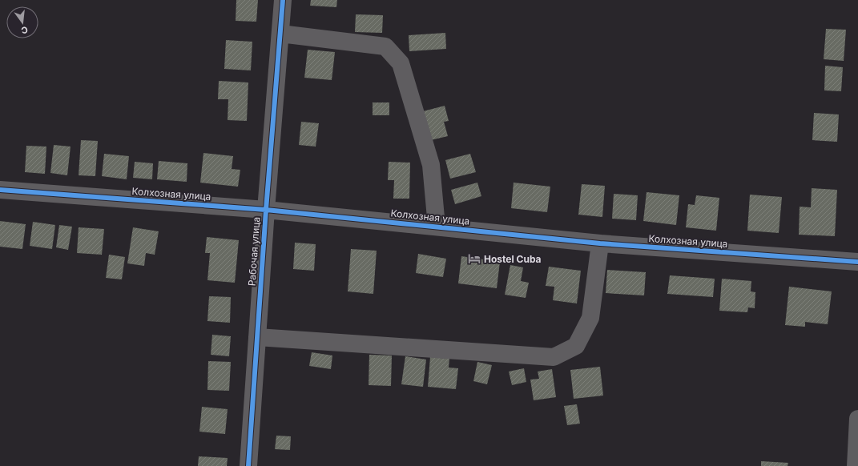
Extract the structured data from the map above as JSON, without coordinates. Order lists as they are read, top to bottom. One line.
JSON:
{"streets":{"street":["Колхозная улица","Рабочая улица"]},"crossings":[["Колхозная улица","Рабочая улица"]],"places":{"hotel":["Hostel Cuba"]},"north":"bottom"}
